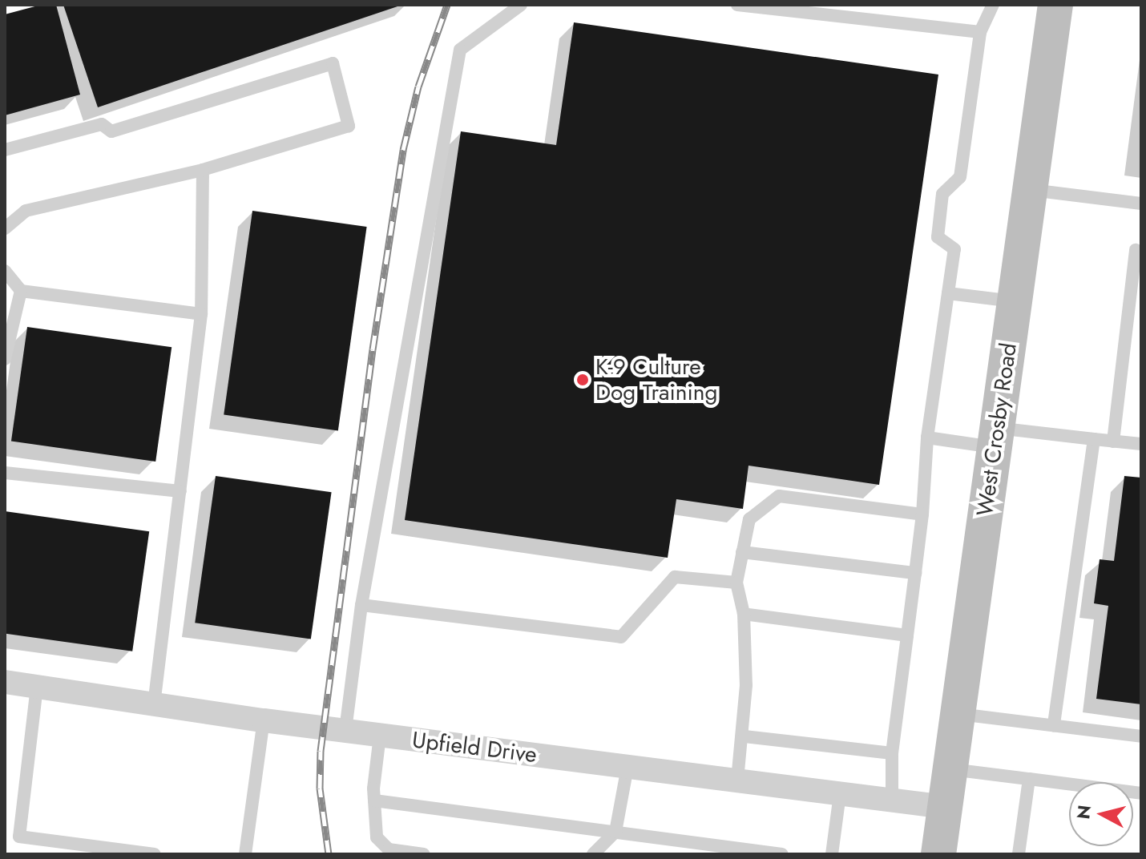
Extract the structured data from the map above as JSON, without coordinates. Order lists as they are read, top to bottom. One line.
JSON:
{"streets":{"street":["West Crosby Road","Upfield Drive"]},"crossings":[["West Crosby Road","Upfield Drive"]],"places":["K-9 Culture Dog Training"],"north":"left"}
